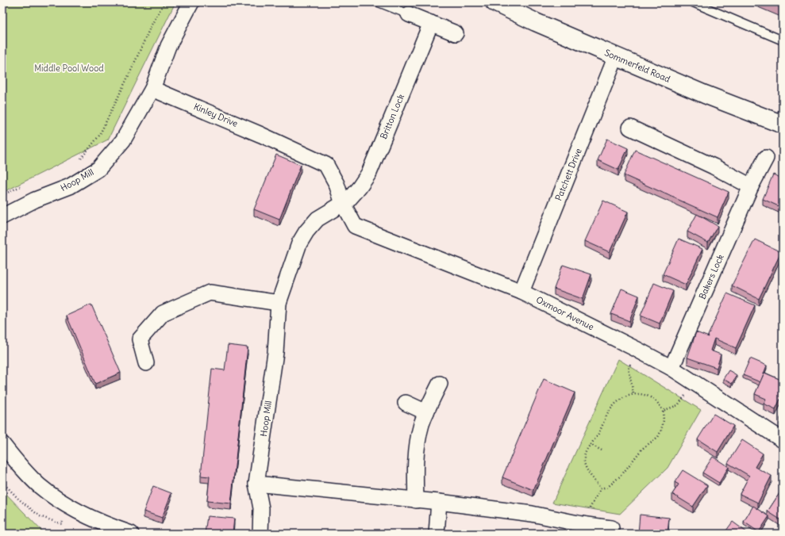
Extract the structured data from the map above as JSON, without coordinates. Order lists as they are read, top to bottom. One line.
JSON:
{"streets":{"street":["Sommerfeld Road","Kinley Drive","Britton Lock","Patchett Drive","Hoop Mill","Bakers Lock","Oxmoor Avenue"]},"crossings":[["Sommerfeld Road","Patchett Drive"],["Kinley Drive","Britton Lock"],["Kinley Drive","Hoop Mill"],["Kinley Drive","Oxmoor Avenue"],["Britton Lock","Hoop Mill"],["Britton Lock","Oxmoor Avenue"],["Patchett Drive","Oxmoor Avenue"],["Hoop Mill","Oxmoor Avenue"],["Bakers Lock","Oxmoor Avenue"]],"parks":["Middle Pool Wood"]}
